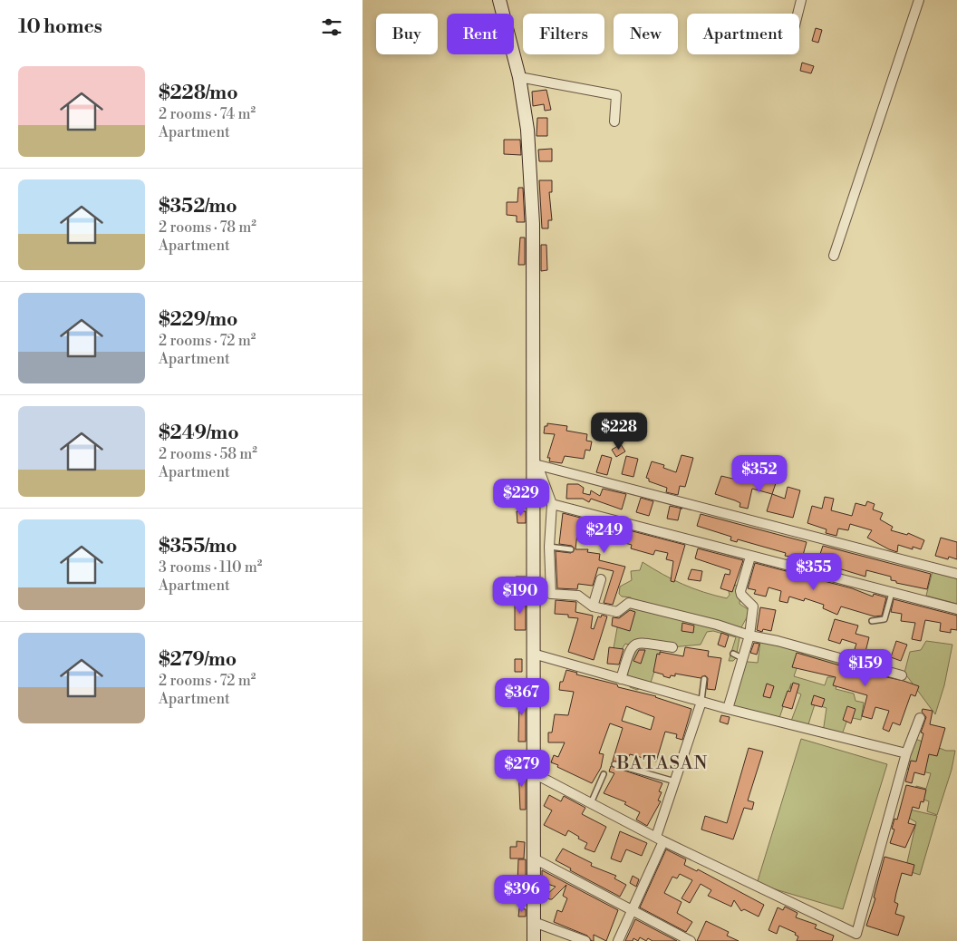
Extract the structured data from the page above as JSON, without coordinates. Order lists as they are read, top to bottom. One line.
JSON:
{"districts":["BATASAN"],"page":{"heading":"10 homes","chip":["Buy","Rent","Filters","New","Apartment"],"list":[{"name":"$228/mo","note":"2 rooms · 74 m² · Apartment"},{"name":"$352/mo","note":"2 rooms · 78 m² · Apartment"},{"name":"$229/mo","note":"2 rooms · 72 m² · Apartment"},{"name":"$249/mo","note":"2 rooms · 58 m² · Apartment"},{"name":"$355/mo","note":"3 rooms · 110 m² · Apartment"},{"name":"$279/mo","note":"2 rooms · 72 m² · Apartment"}],"price":["$228","$352","$229","$249","$355","$190","$159","$367","$279","$396"]}}
